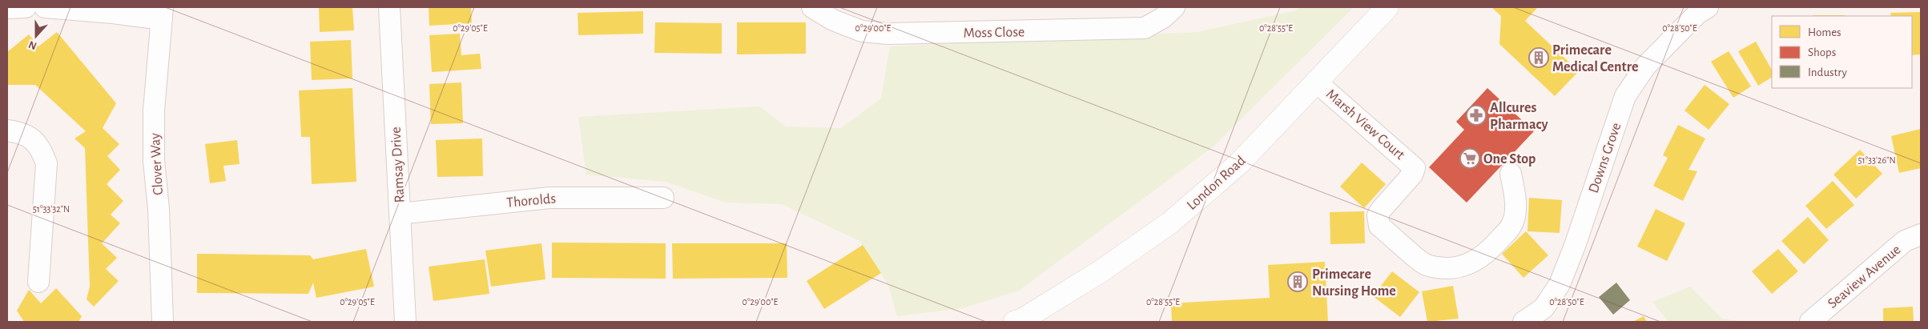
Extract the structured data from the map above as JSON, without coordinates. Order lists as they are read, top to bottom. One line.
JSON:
{"streets":{"main road":["London Road"],"street":["Moss Close","Marsh View Court","Downs Grove","Clover Way","Ramsay Drive","Thorolds","Seaview Avenue"]},"crossings":[["Marsh View Court","London Road"],["Ramsay Drive","Thorolds"]],"places":{"building":["Primecare Medical Centre","Primecare Nursing Home"],"pharmacy":["Allcures Pharmacy"],"supermarket":["One Stop"]},"legend":["Homes","Shops","Industry"],"north":"bottom","coordinates":["0°28'55\"E","0°28'50\"E","0°29'05\"E","0°29'00\"E","51°33'26\"N","51°33'32\"N"]}
